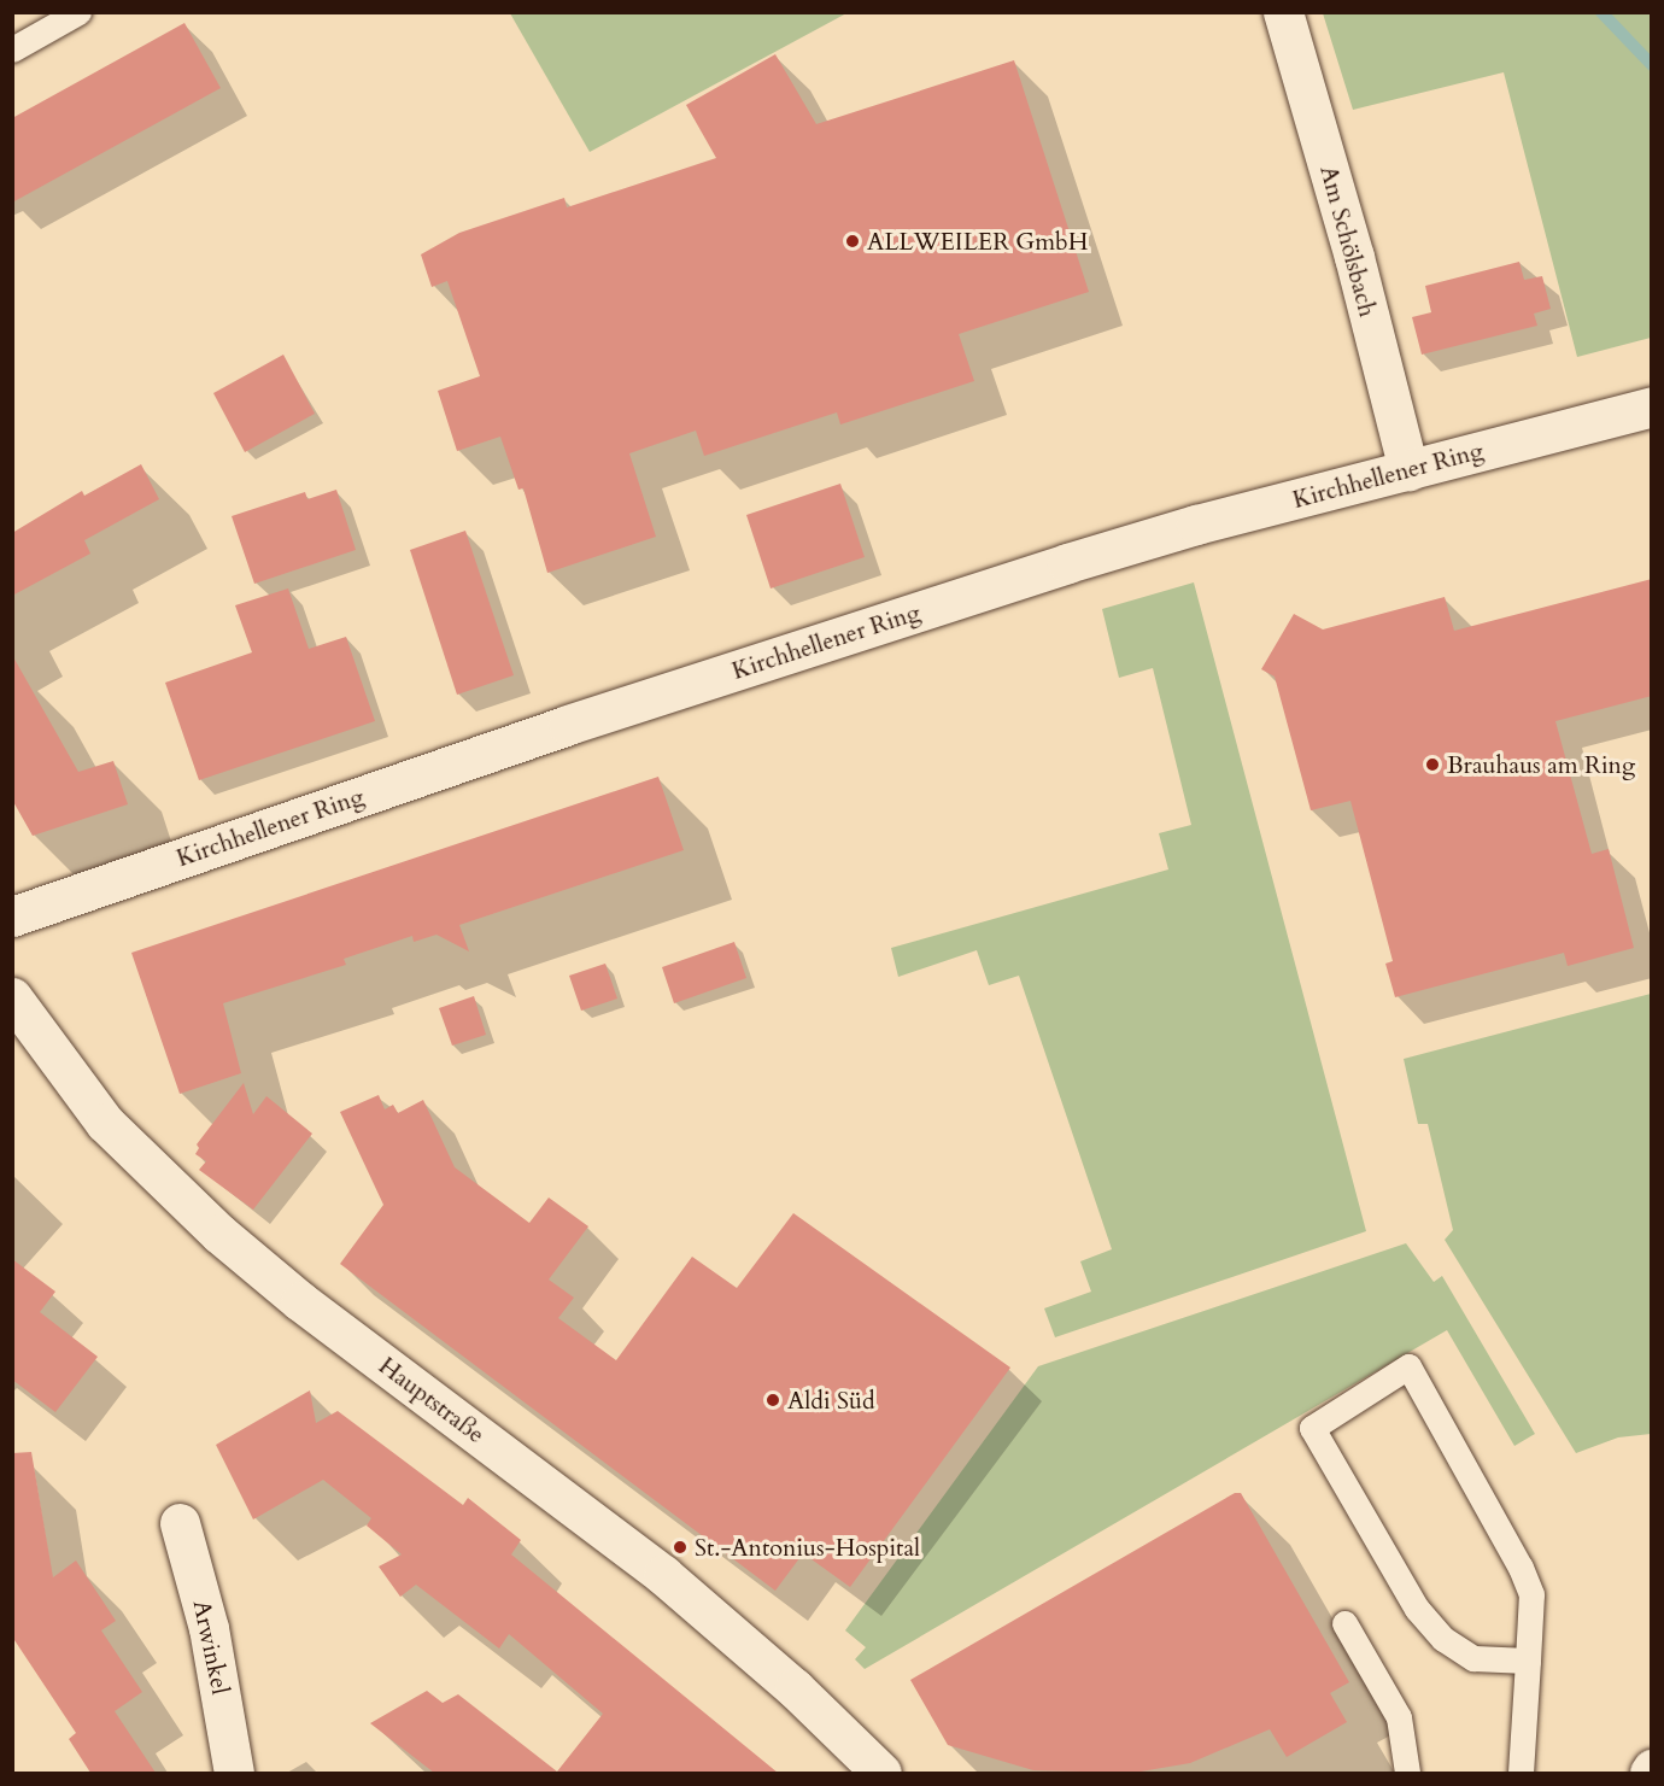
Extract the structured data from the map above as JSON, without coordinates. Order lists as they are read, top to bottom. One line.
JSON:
{"streets":{"street":["Am Schölsbach","Kirchhellener Ring","Hauptstraße","Arwinkel"]},"crossings":[["Am Schölsbach","Kirchhellener Ring"]],"places":["ALLWEILER GmbH","Brauhaus am Ring","Aldi Süd","St.-Antonius-Hospital"]}
